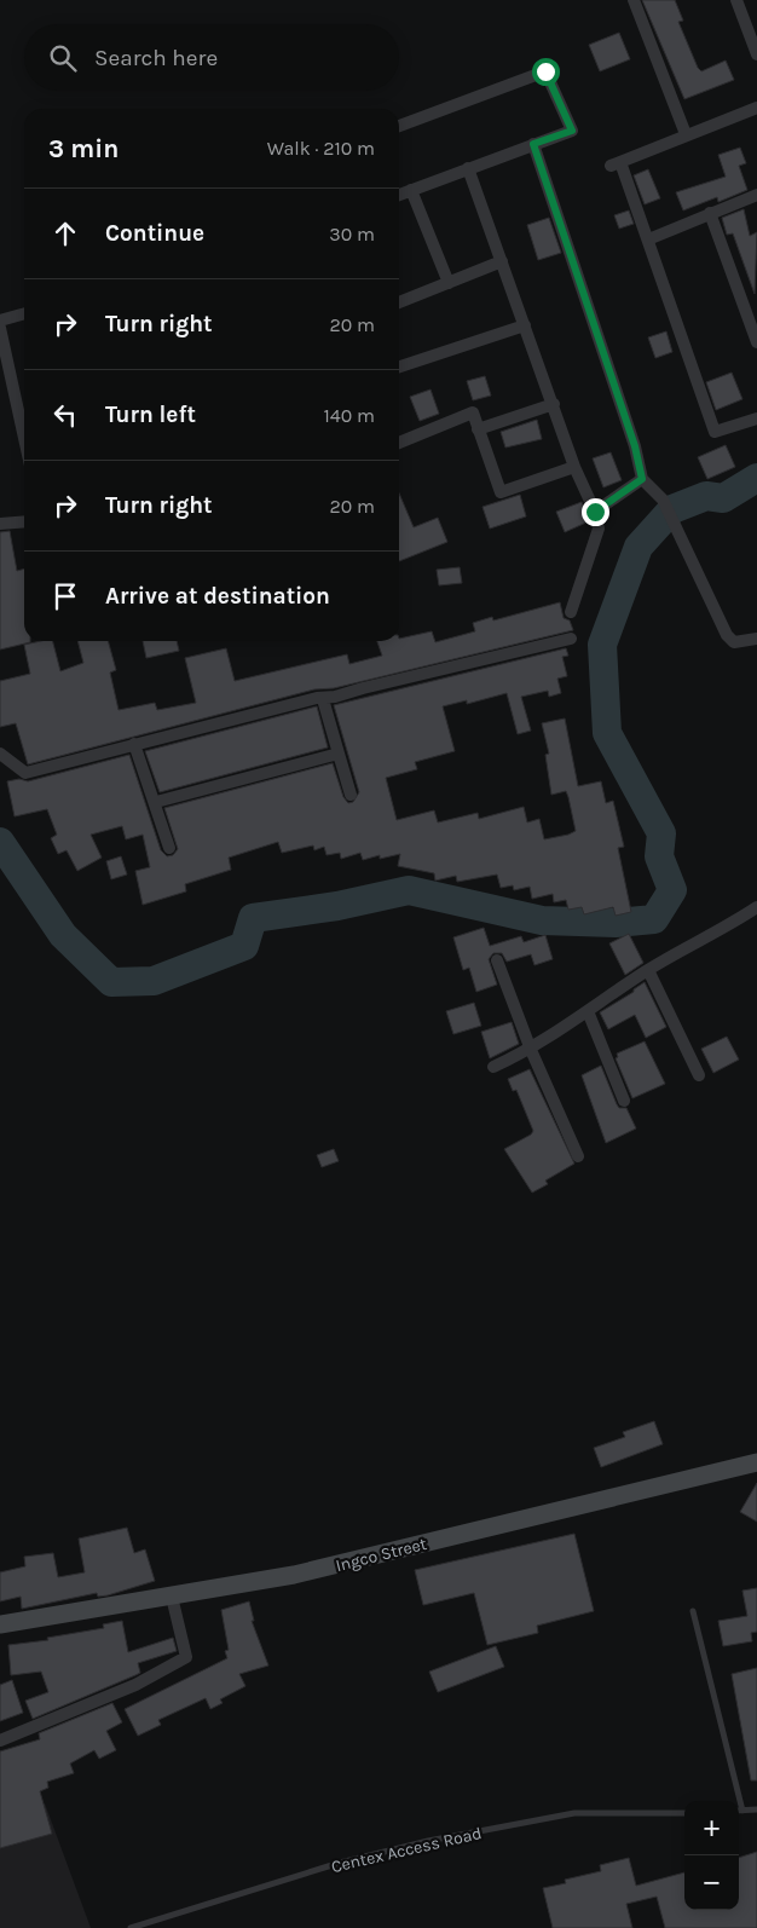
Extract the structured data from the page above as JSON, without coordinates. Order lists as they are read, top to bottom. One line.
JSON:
{"streets":{"street":["Ingco Street"],"lane":["Centex Access Road"]},"page":{"search":"Search here","heading":["3 min","Walk · 210 m"],"list":[["Continue","30 m"],["Turn right","20 m"],["Turn left","140 m"],["Turn right","20 m"],"Arrive at destination"],"map_buttons":["+","−"]}}
